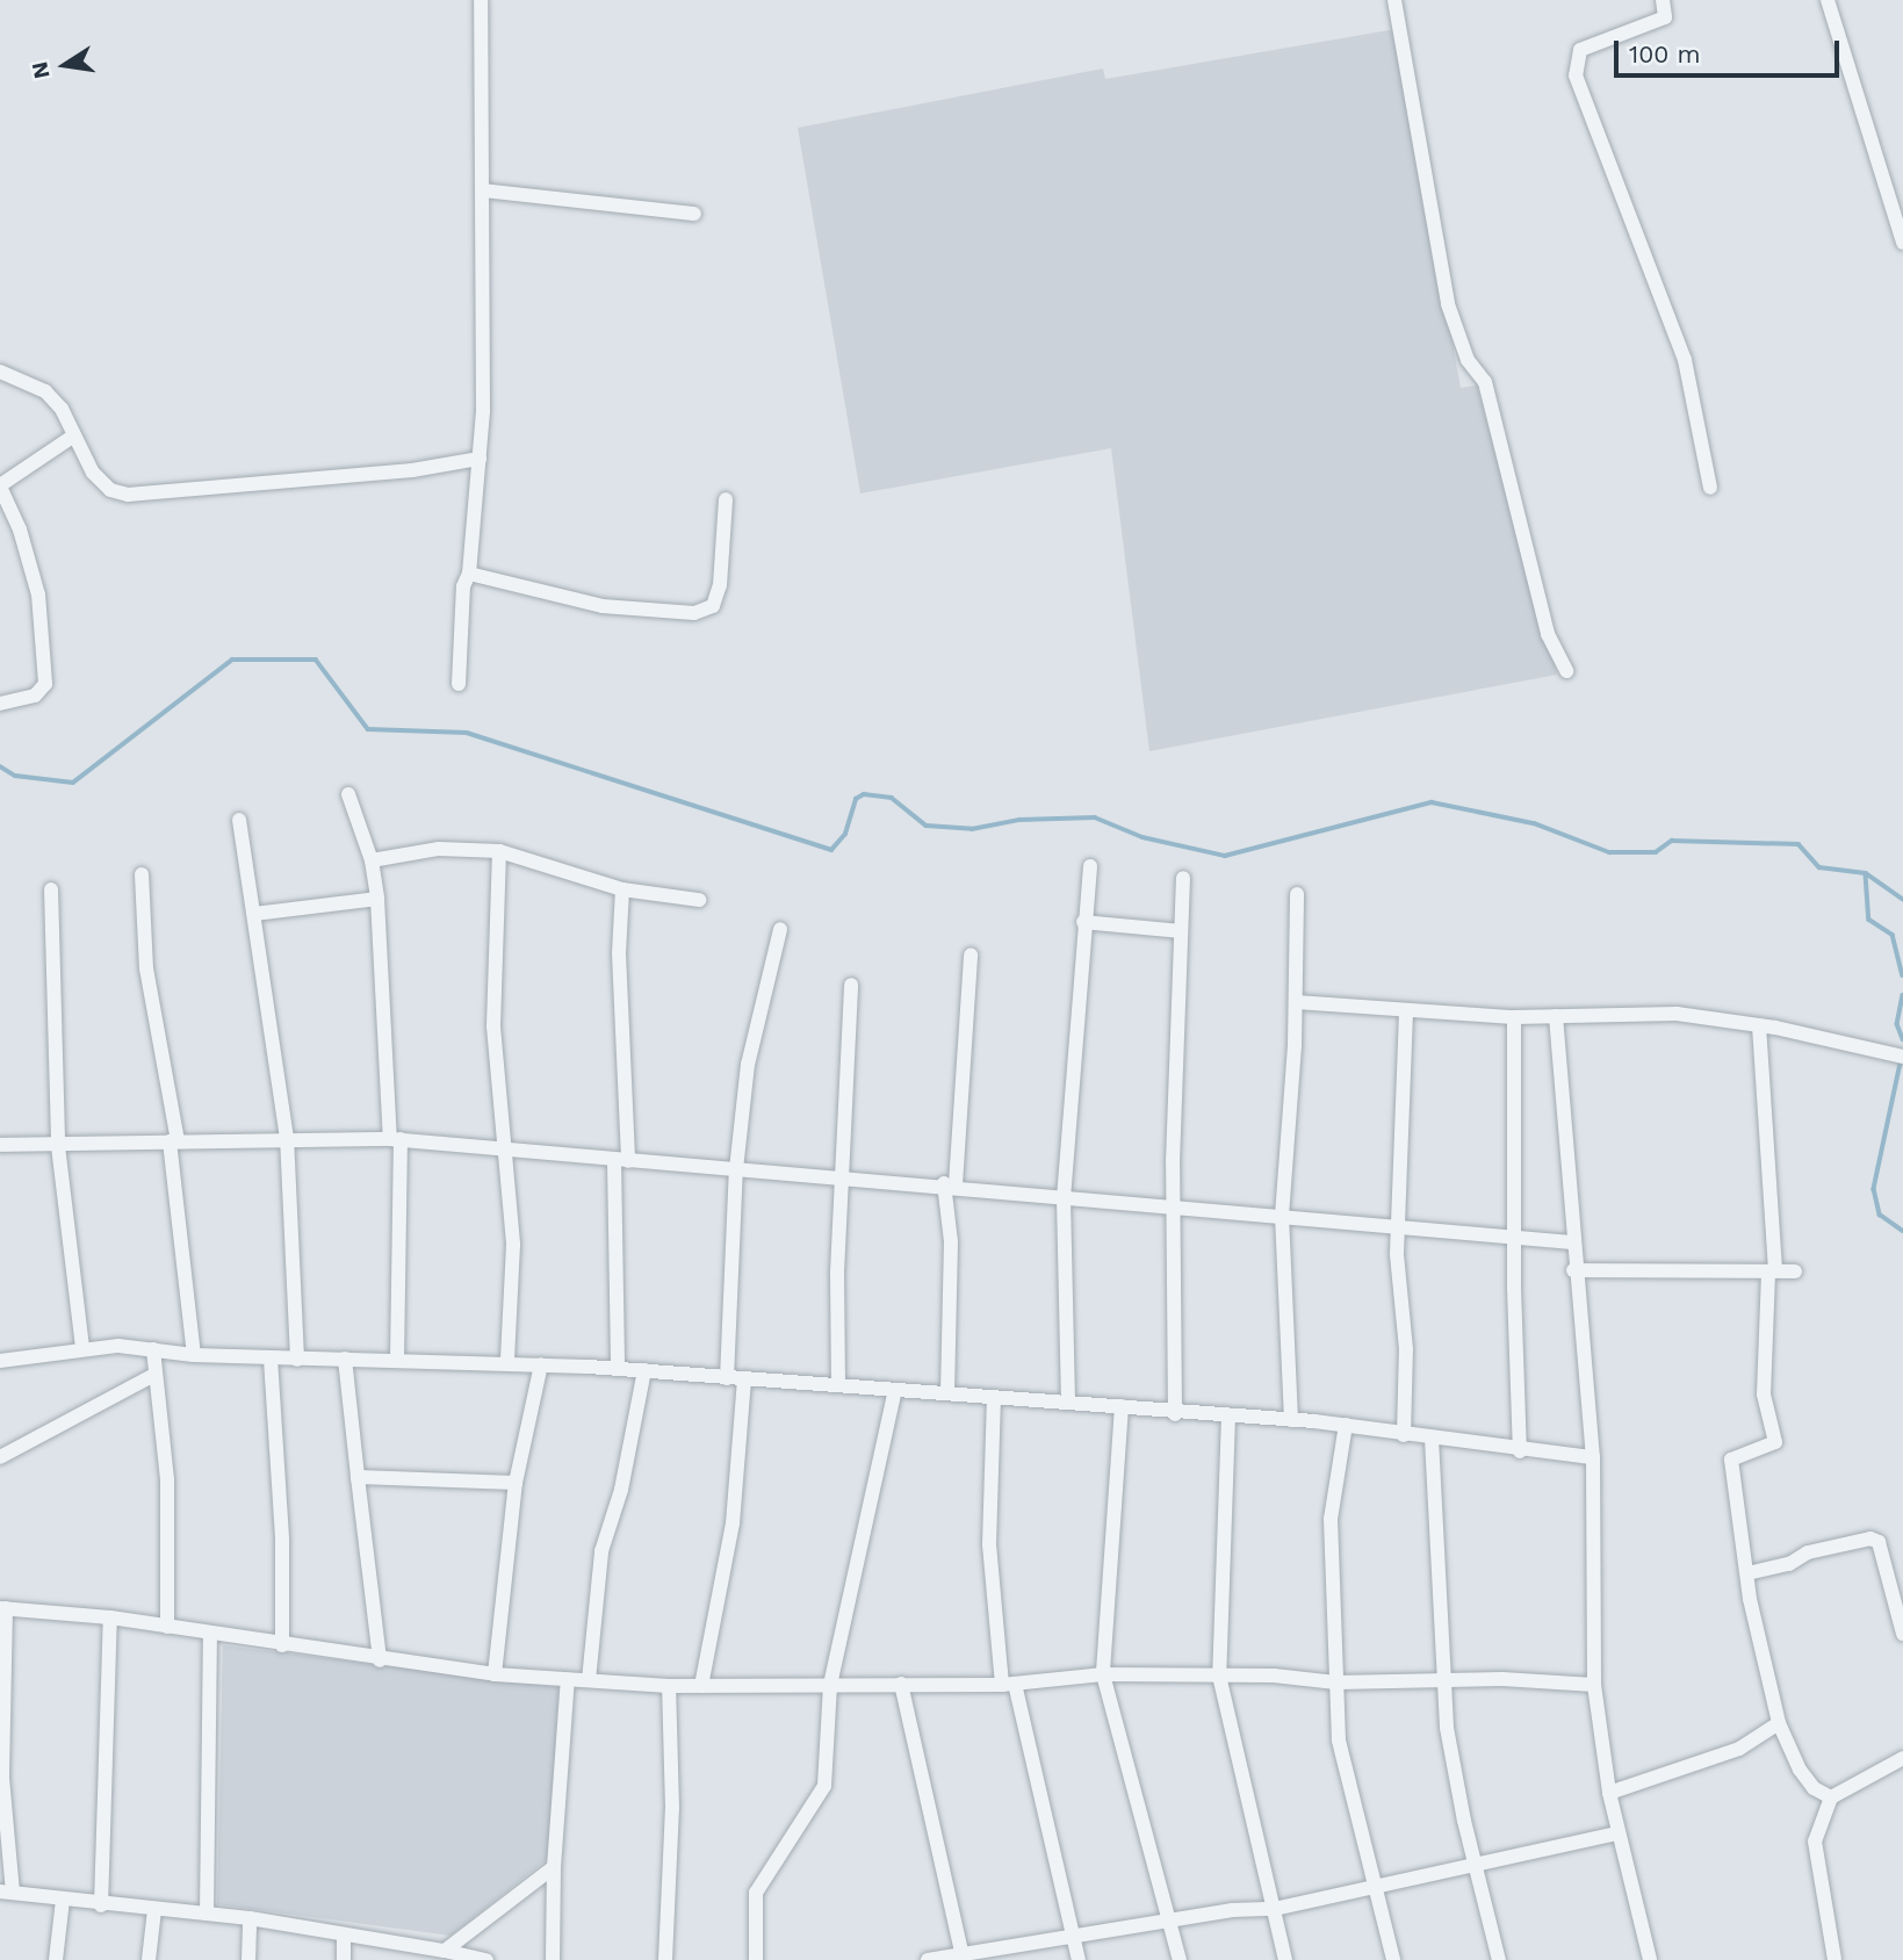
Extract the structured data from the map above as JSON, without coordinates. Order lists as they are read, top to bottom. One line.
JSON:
{"scale_bar":"100 m","north":"left"}
